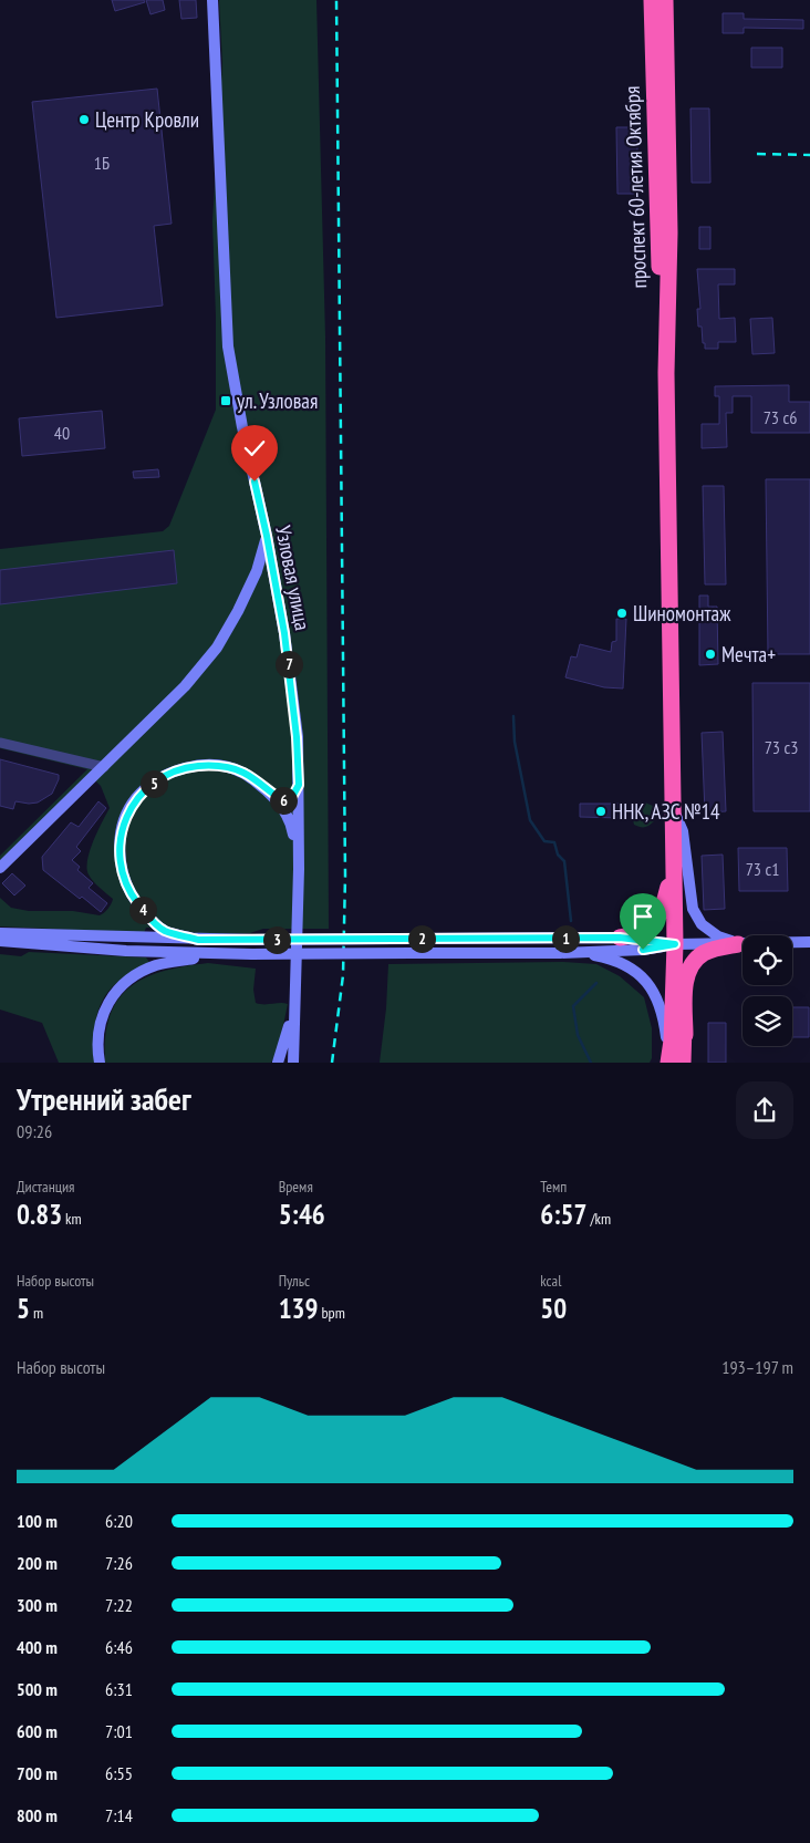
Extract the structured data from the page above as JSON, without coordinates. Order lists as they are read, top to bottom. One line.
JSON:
{"streets":{"highway":["проспект 60-летия Октября"],"street":["Узловая улица"]},"places":{"other":["Центр Кровли","Шиномонтаж","Мечта+","ННК, АЗС №14"],"transit":["ул. Узловая"]},"house_numbers":["1Б","73 с6","40","73 с3","73 с1"],"page":{"pins":["7","5","6","4","1","2","3"],"heading":["Утренний забег","09:26"],"stats":[["Дистанция","0.83 km"],["Время","5:46"],["Темп","6:57 /km"],["Набор высоты","5 m"],["Пульс","139 bpm"],["kcal","50"]],"chart":["Набор высоты","193–197 m"],"list":[{"name":"100 m","note":"6:20"},{"name":"200 m","note":"7:26"},{"name":"300 m","note":"7:22"},{"name":"400 m","note":"6:46"},{"name":"500 m","note":"6:31"},{"name":"600 m","note":"7:01"},{"name":"700 m","note":"6:55"},{"name":"800 m","note":"7:14"}]}}
